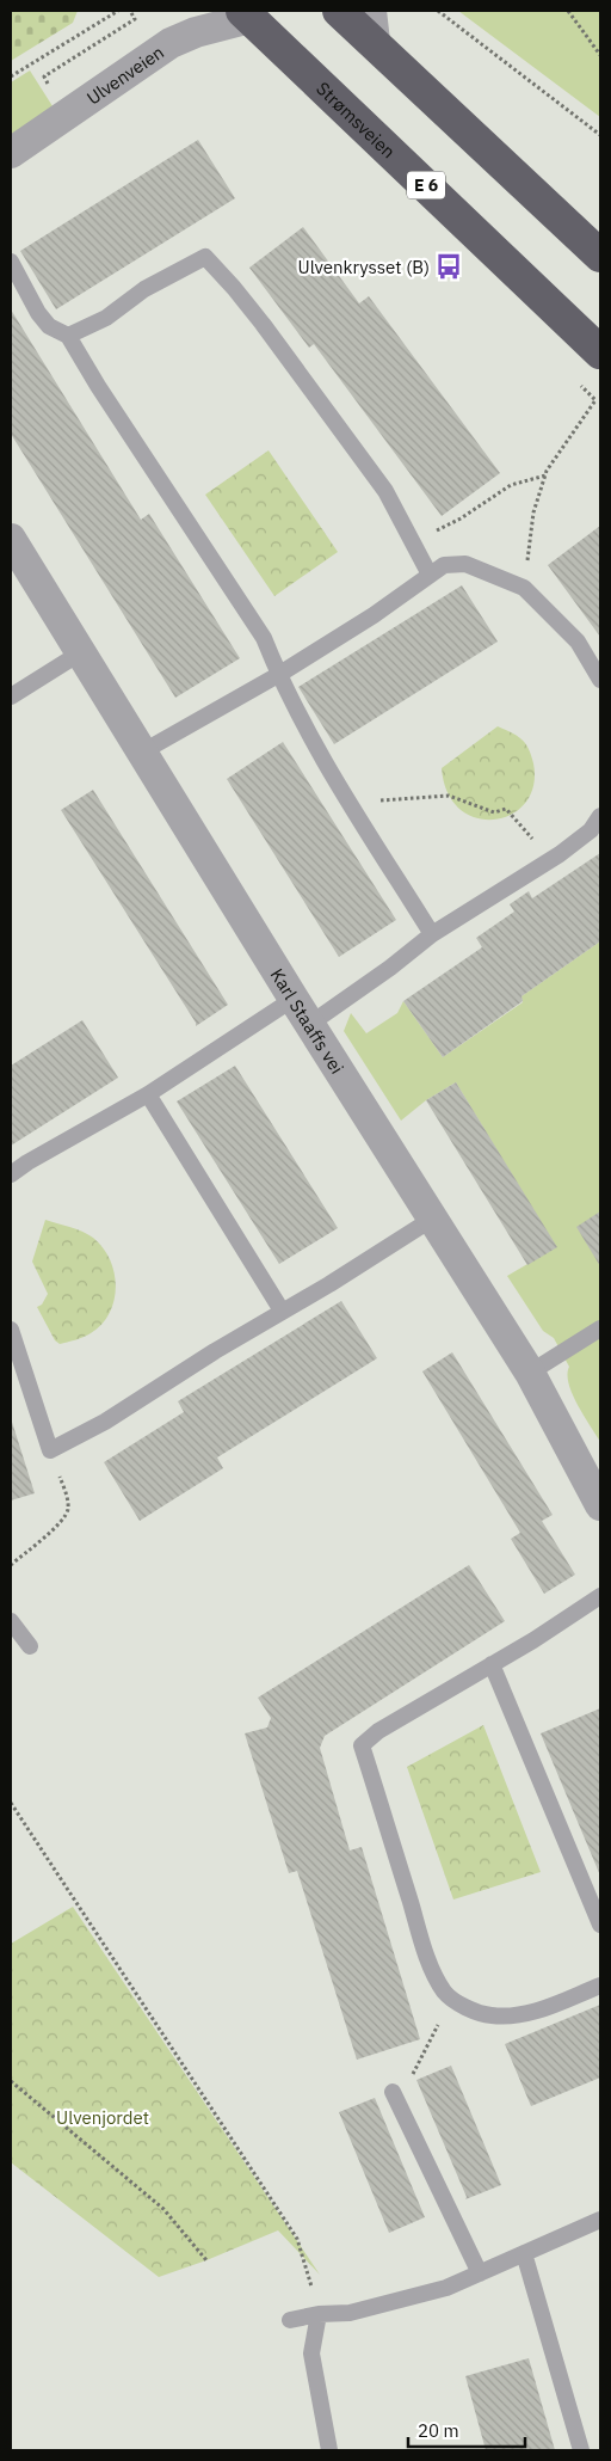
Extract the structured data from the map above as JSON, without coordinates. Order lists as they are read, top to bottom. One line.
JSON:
{"streets":{"highway":["Strømsveien","E 6"],"street":["Ulvenveien","Karl Staaffs vei"]},"crossings":[["Ulvenveien","Strømsveien"]],"parks":["Ulvenjordet"],"places":{"bus stop":["Ulvenkrysset (B)"]},"scale_bar":"20 m"}
